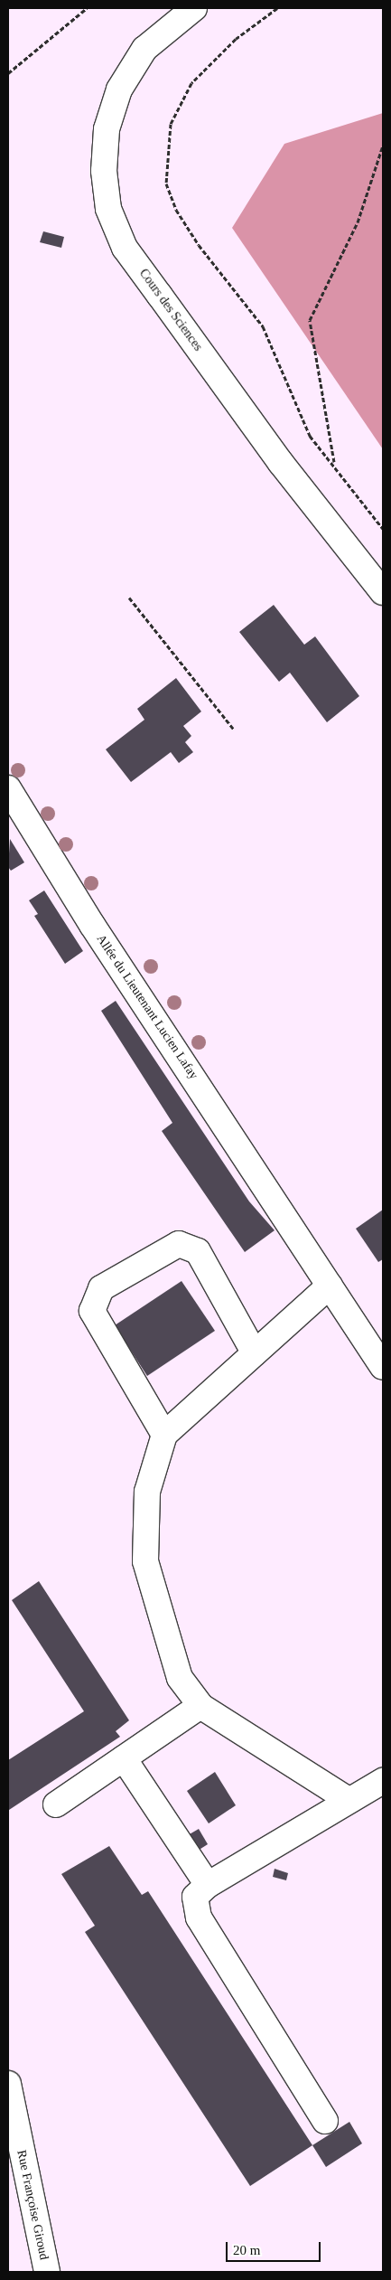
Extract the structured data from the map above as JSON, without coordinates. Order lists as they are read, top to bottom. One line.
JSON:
{"streets":{"street":["Cours des Sciences","Allée du Lieutenant Lucien Lafay","Rue Françoise Giroud"]},"scale_bar":"20 m"}
